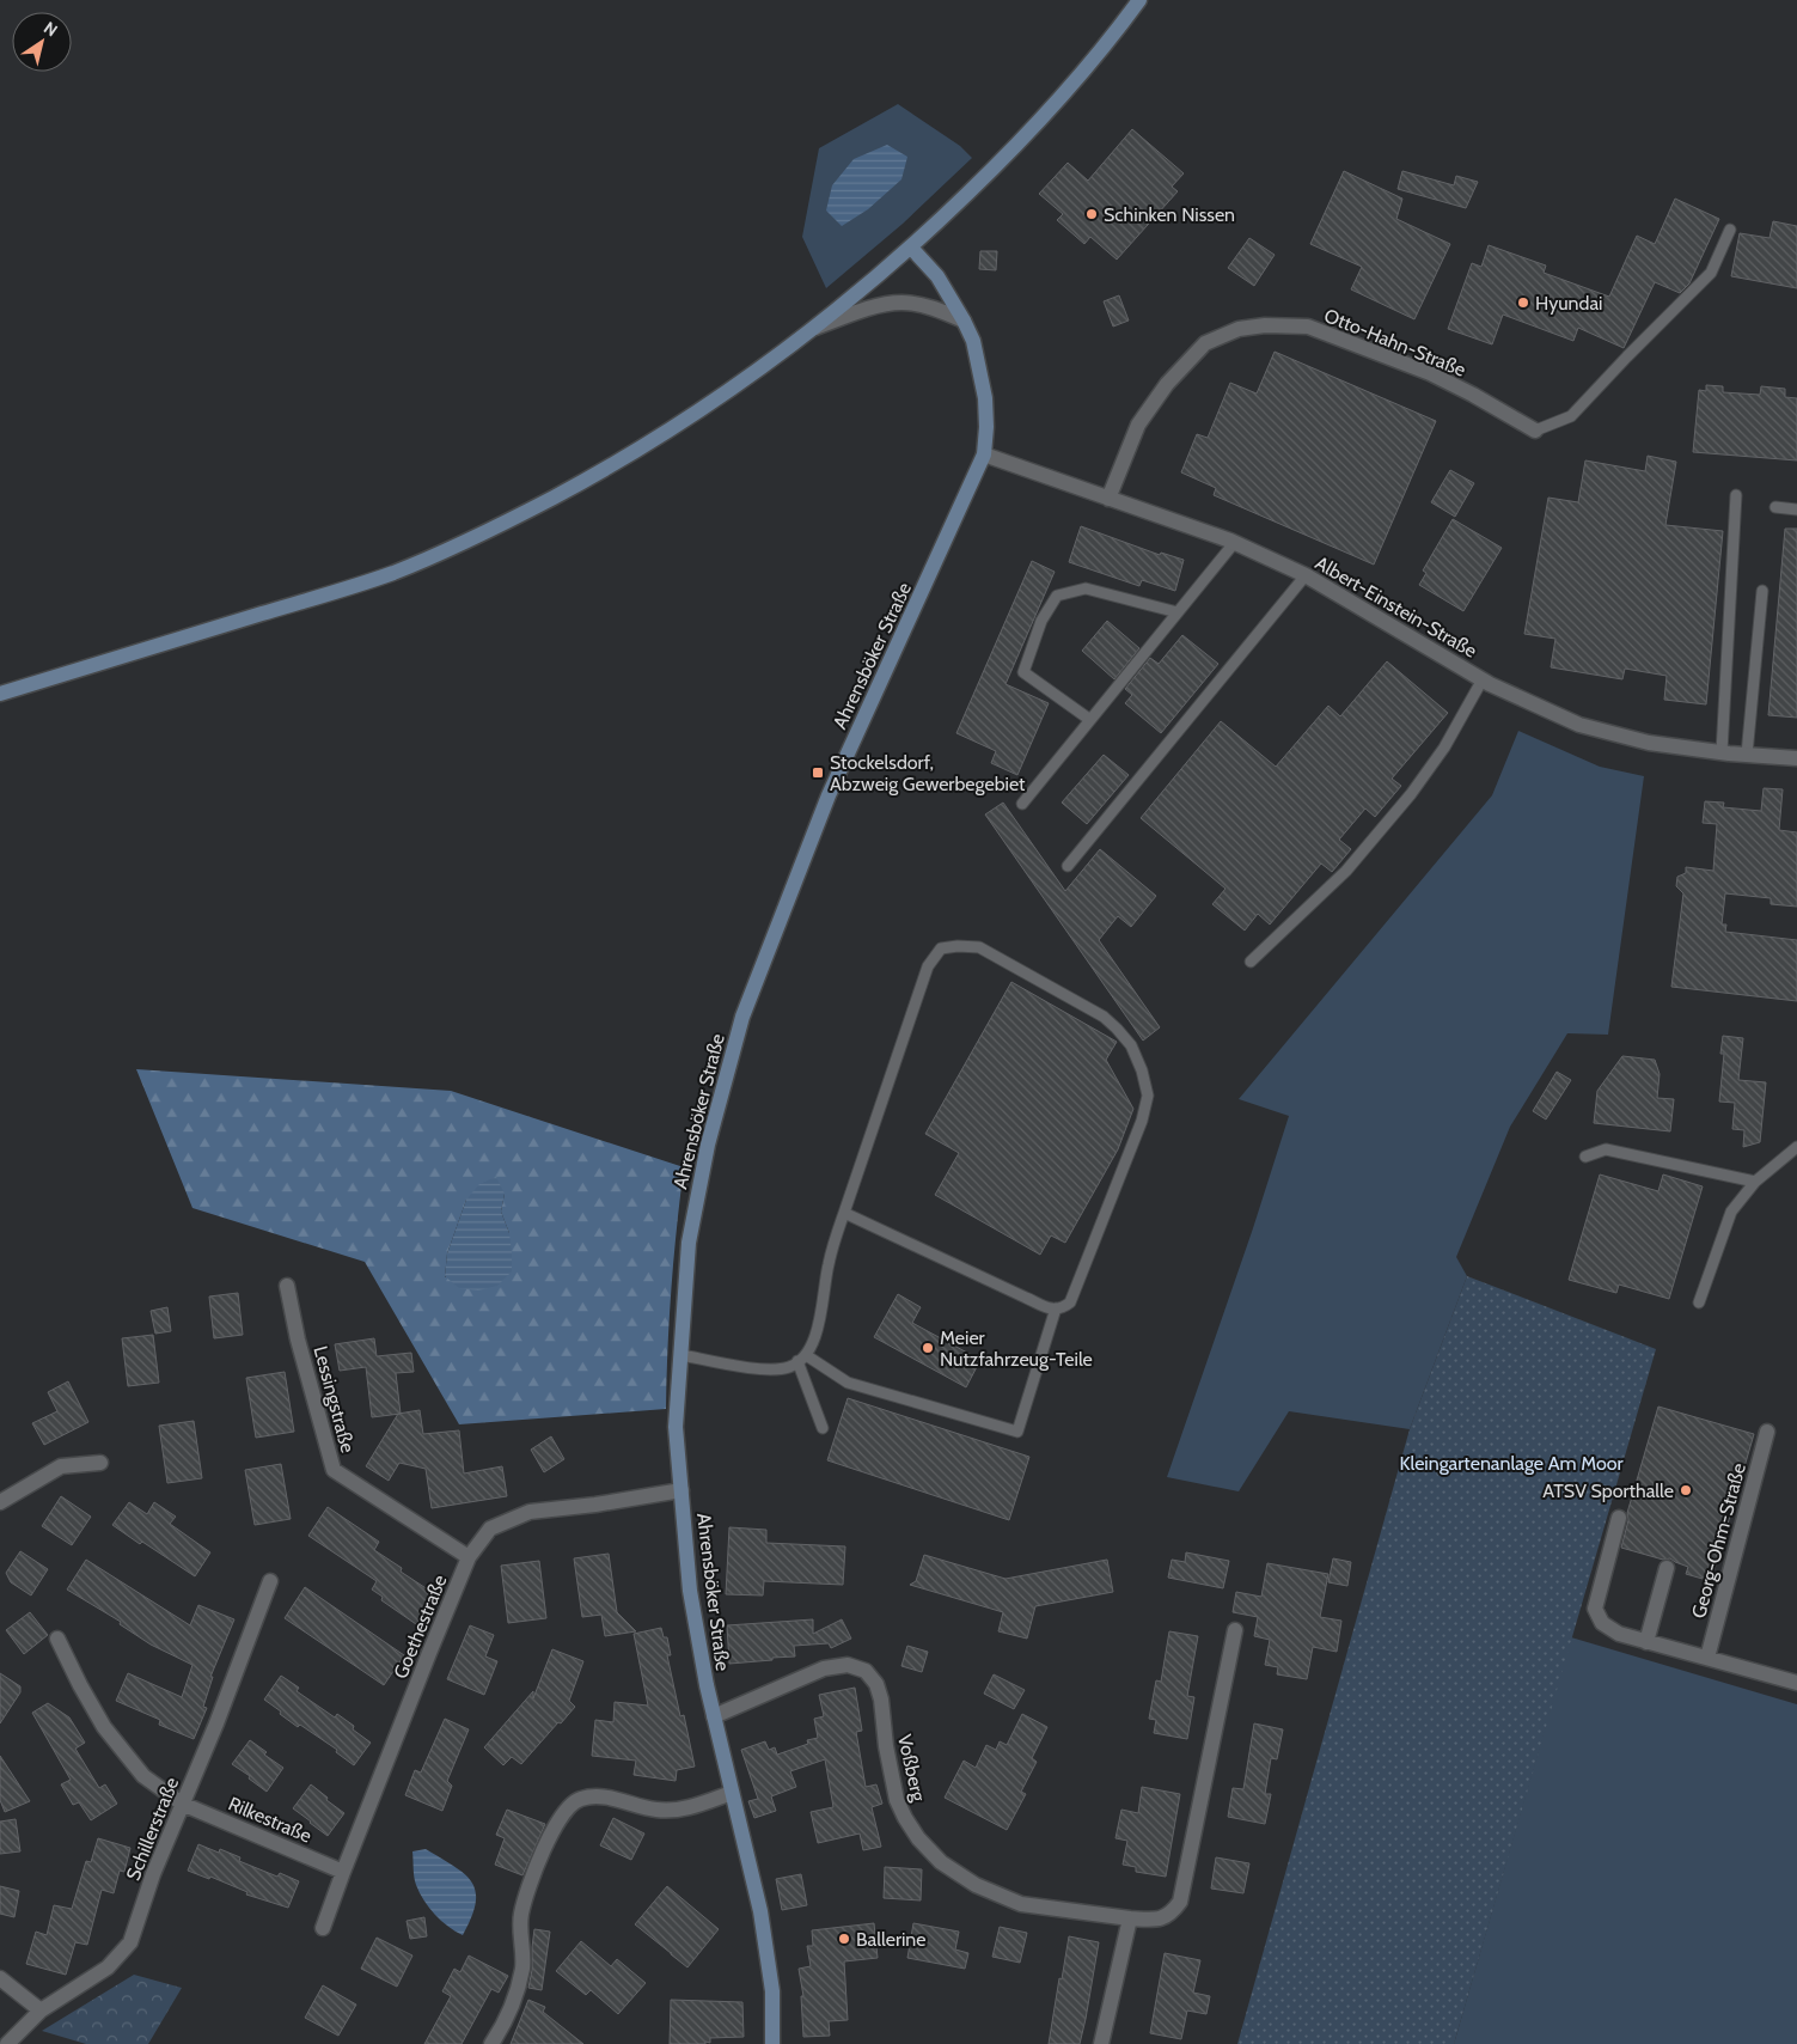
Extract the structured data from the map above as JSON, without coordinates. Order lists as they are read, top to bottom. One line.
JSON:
{"streets":{"street":["Otto-Hahn-Straße","Albert-Einstein-Straße","Ahrensböker Straße","Lessingstraße","Georg-Ohm-Straße","Goethestraße","Voßberg","Rilkestraße","Schillerstraße"]},"crossings":[["Otto-Hahn-Straße","Albert-Einstein-Straße"],["Albert-Einstein-Straße","Ahrensböker Straße"],["Ahrensböker Straße","Goethestraße"],["Ahrensböker Straße","Voßberg"],["Lessingstraße","Goethestraße"],["Goethestraße","Rilkestraße"],["Rilkestraße","Schillerstraße"]],"parks":["Kleingartenanlage Am Moor"],"places":{"other":["Schinken Nissen","Hyundai","Meier Nutzfahrzeug-Teile","ATSV Sporthalle","Ballerine"],"transit":["Stockelsdorf, Abzweig Gewerbegebiet"]},"north":"top right"}
